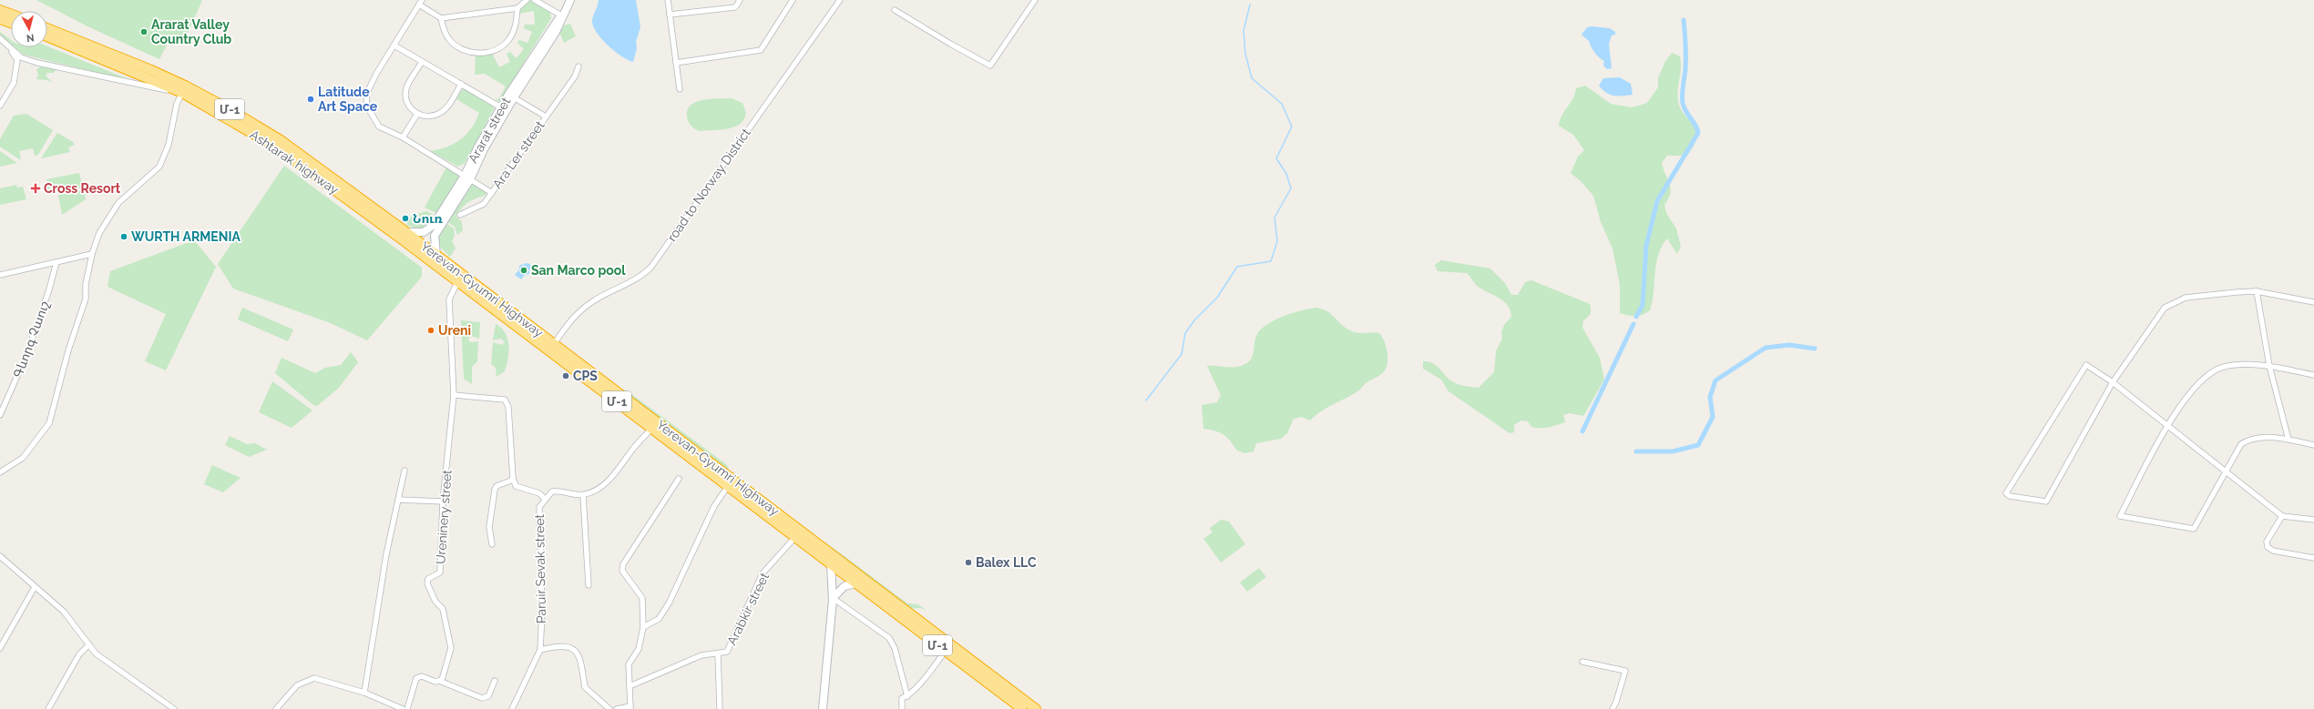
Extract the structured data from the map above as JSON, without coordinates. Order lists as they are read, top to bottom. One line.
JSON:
{"streets":{"highway":["Մ-1","Ashtarak highway","Yerevan-Gyumri Highway"],"street":["Ararat street","Ara Ler street","road to Norway District","Գևորգ Չաուշ","Ureninery street","Paruir Sevak street","Arabkir street"]},"crossings":[["Ararat street","Ara Ler street"],["Ararat street","Ashtarak highway"],["Ararat street","Yerevan-Gyumri Highway"],["Ashtarak highway","Yerevan-Gyumri Highway"],["road to Norway District","Yerevan-Gyumri Highway"],["Yerevan-Gyumri Highway","Ureninery street"],["Yerevan-Gyumri Highway","Arabkir street"]],"places":{"other":["Ararat Valley Country Club","Latitude Art Space","Նուռ","WURTH ARMENIA","San Marco pool","Ureni","CPS","Balex LLC"],"health":["Cross Resort"]},"north":"bottom"}
